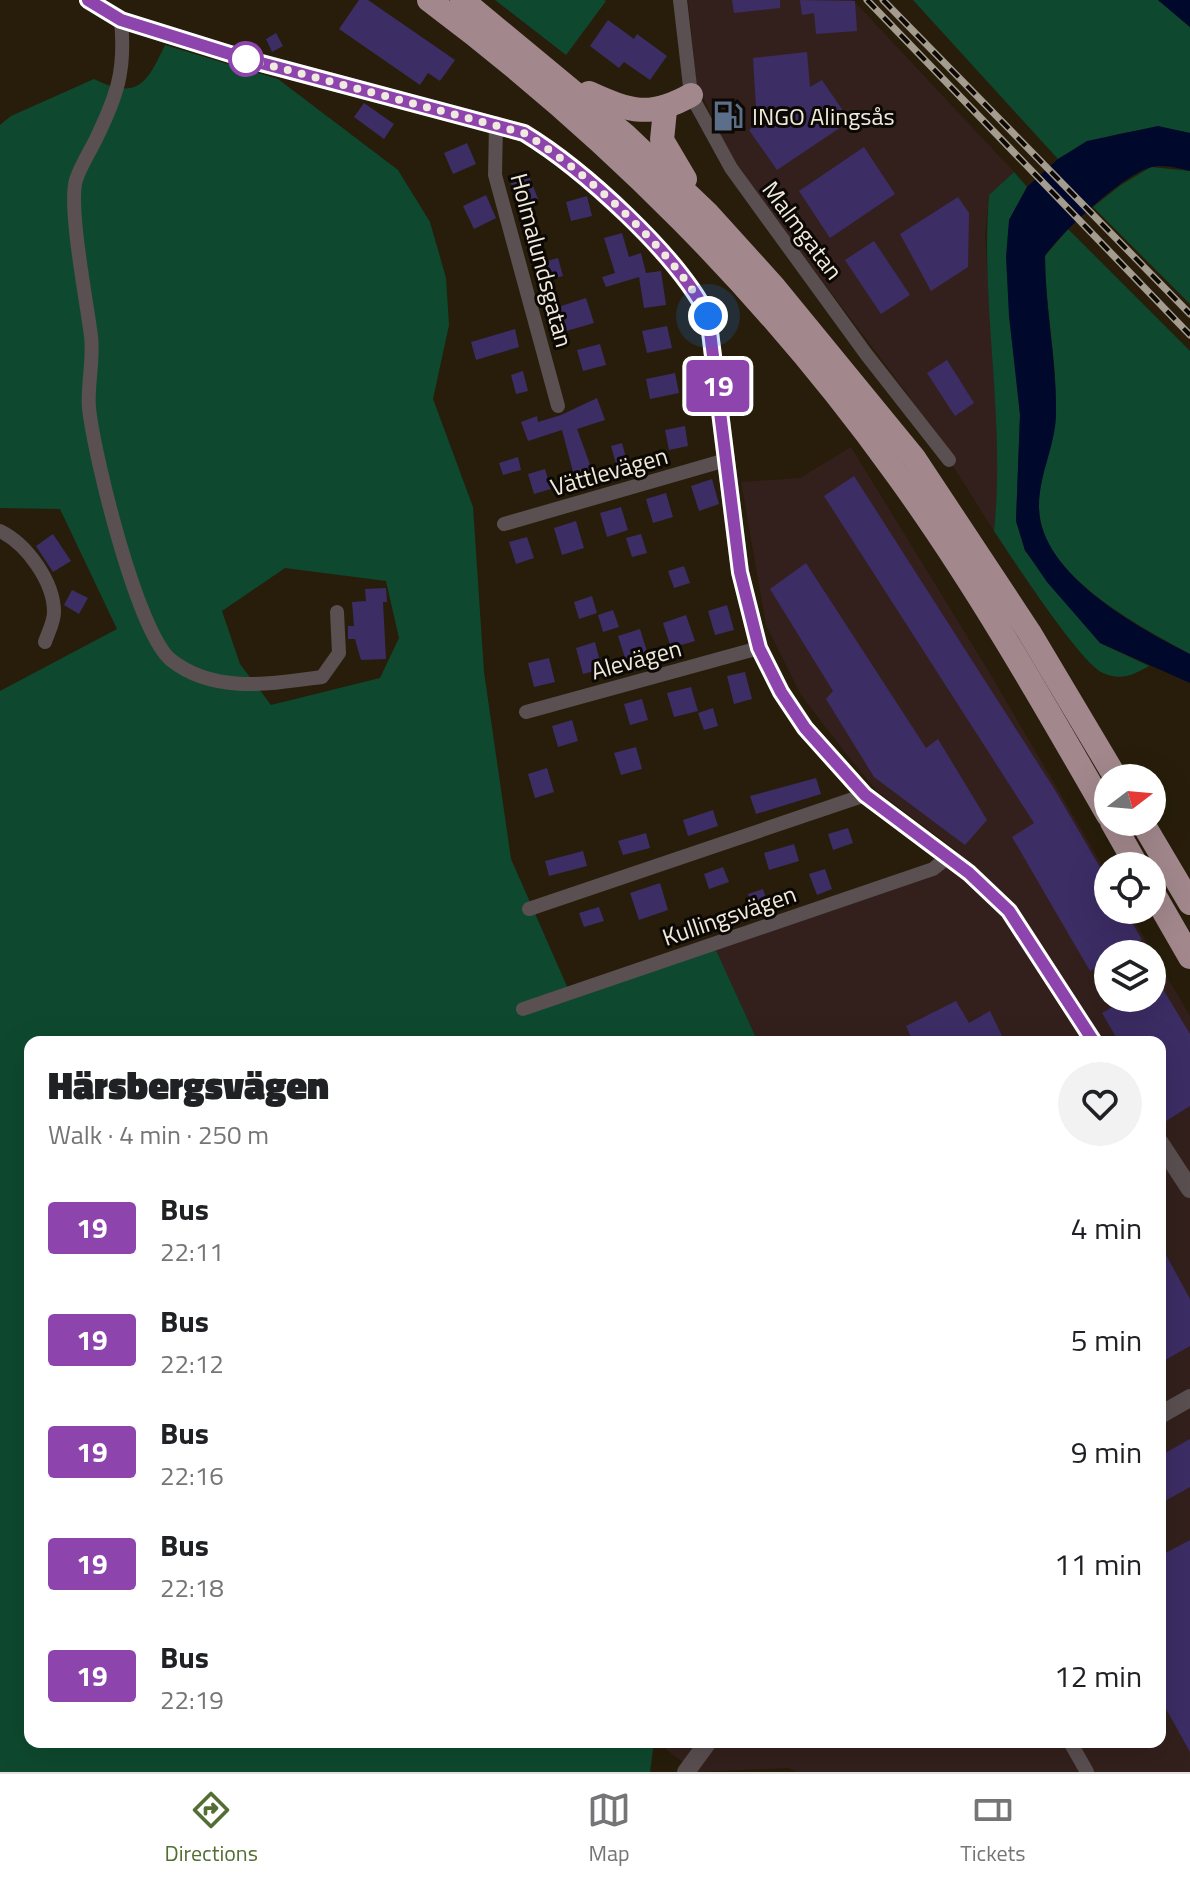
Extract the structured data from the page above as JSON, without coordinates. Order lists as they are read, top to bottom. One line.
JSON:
{"streets":{"street":["Malmgatan","Holmalundsgatan","Vättlevägen","Alevägen","Kullingsvägen"]},"places":{"fuel station":["INGO Alingsås"]},"lines":["bus line 19"],"north":"right","page":{"on_map":"19","heading":["Härsbergsvägen","Walk · 4 min · 250 m"],"list":[{"mark":"19","name":"Bus","note":"22:11","value":"4 min"},{"mark":"19","name":"Bus","note":"22:12","value":"5 min"},{"mark":"19","name":"Bus","note":"22:16","value":"9 min"},{"mark":"19","name":"Bus","note":"22:18","value":"11 min"},{"mark":"19","name":"Bus","note":"22:19","value":"12 min"}],"tabs":["Directions","Map","Tickets"]}}
